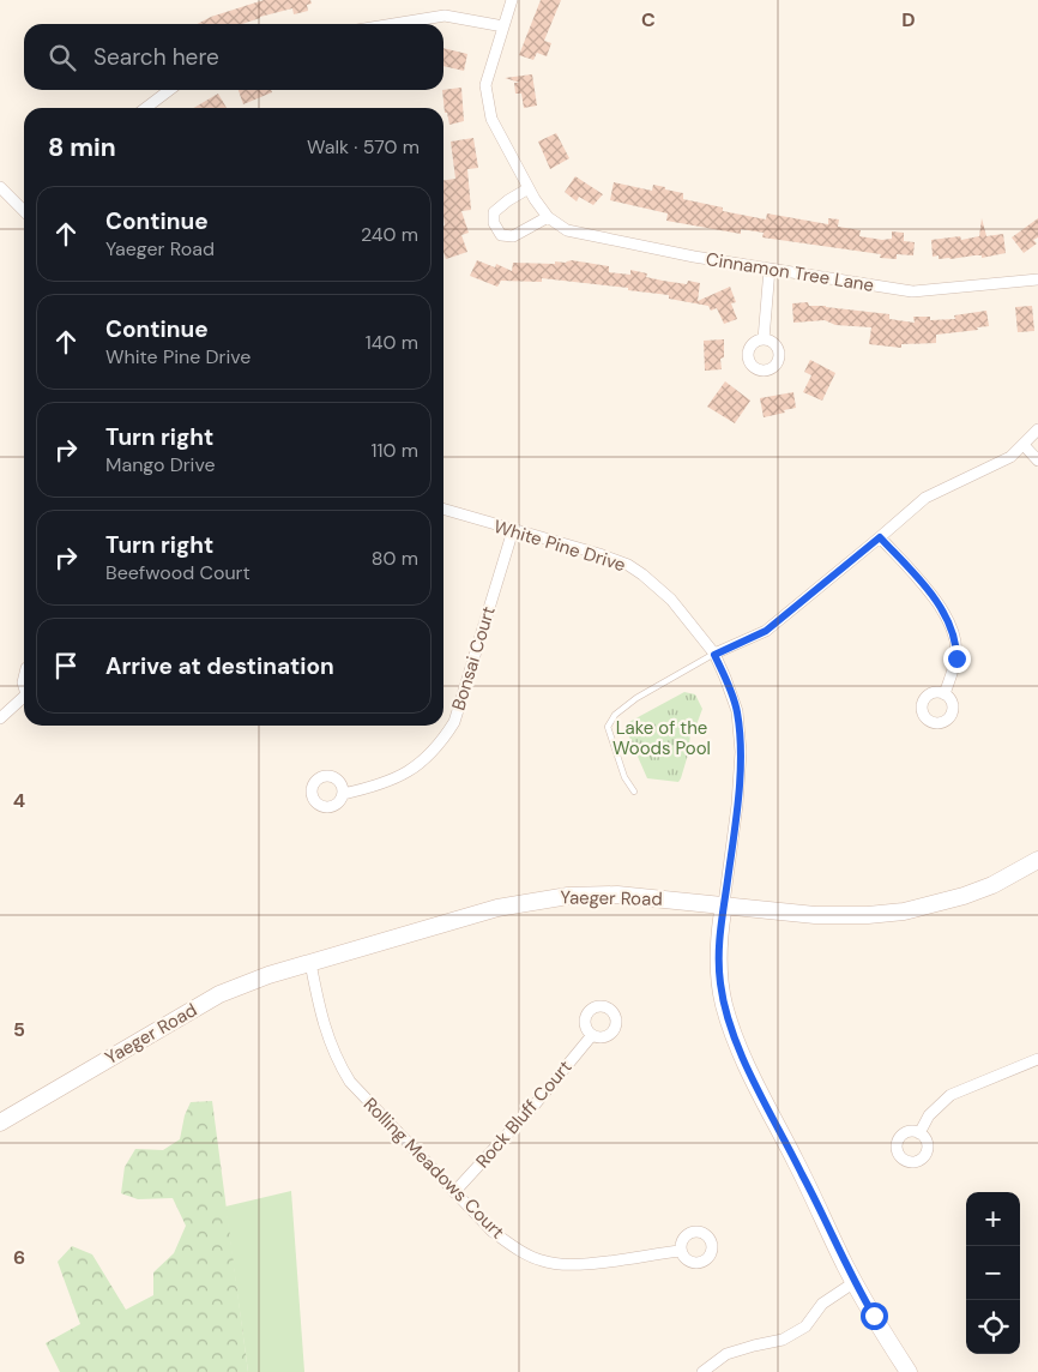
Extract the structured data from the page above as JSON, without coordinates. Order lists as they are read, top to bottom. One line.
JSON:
{"streets":{"street":["Cinnamon Tree Lane","White Pine Drive","Bonsai Court","Yaeger Road","Rock Bluff Court","Rolling Meadows Court"]},"crossings":[["White Pine Drive","Bonsai Court"],["White Pine Drive","Yaeger Road"],["Yaeger Road","Rolling Meadows Court"],["Rock Bluff Court","Rolling Meadows Court"]],"parks":["Lake of the Woods Pool"],"page":{"search":"Search here","heading":["8 min","Walk · 570 m"],"list":[["Continue","Yaeger Road","240 m"],["Continue","White Pine Drive","140 m"],["Turn right","Mango Drive","110 m"],["Turn right","Beefwood Court","80 m"],"Arrive at destination"],"map_buttons":["+","−"]},"grid":{"columns":["C","D"],"rows":["4","5","6"]}}
